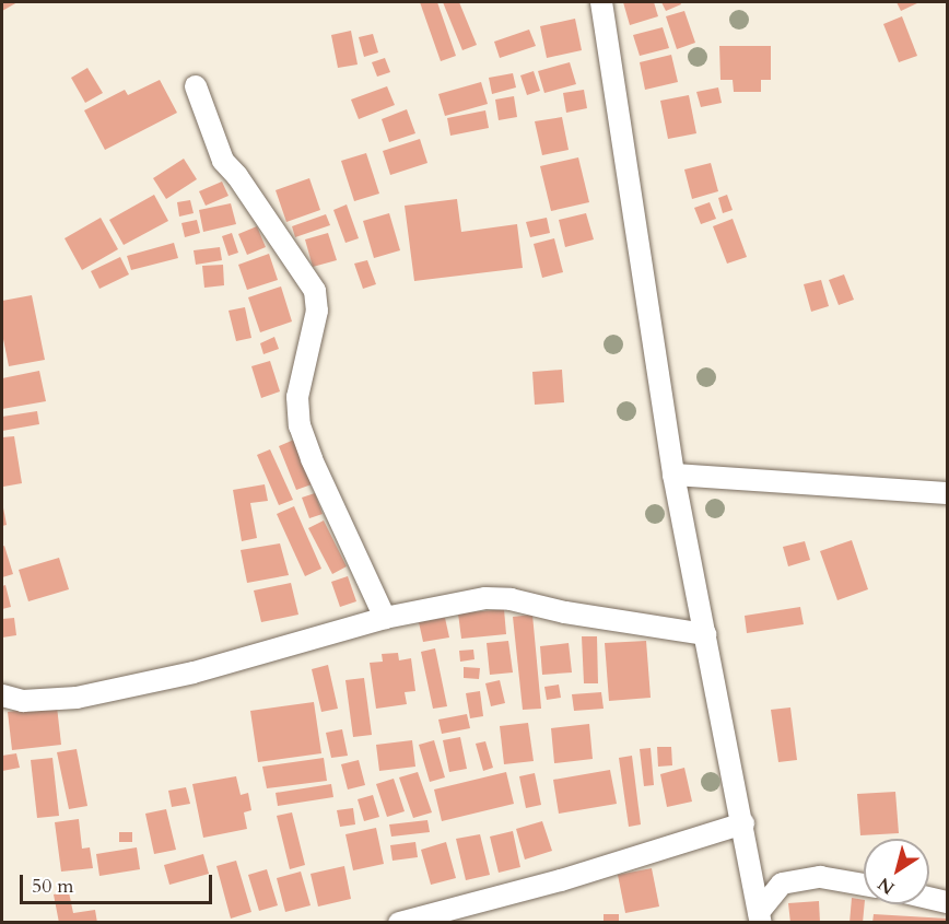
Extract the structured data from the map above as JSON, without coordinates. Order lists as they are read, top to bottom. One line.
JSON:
{"scale_bar":"50 m","north":"bottom left"}
